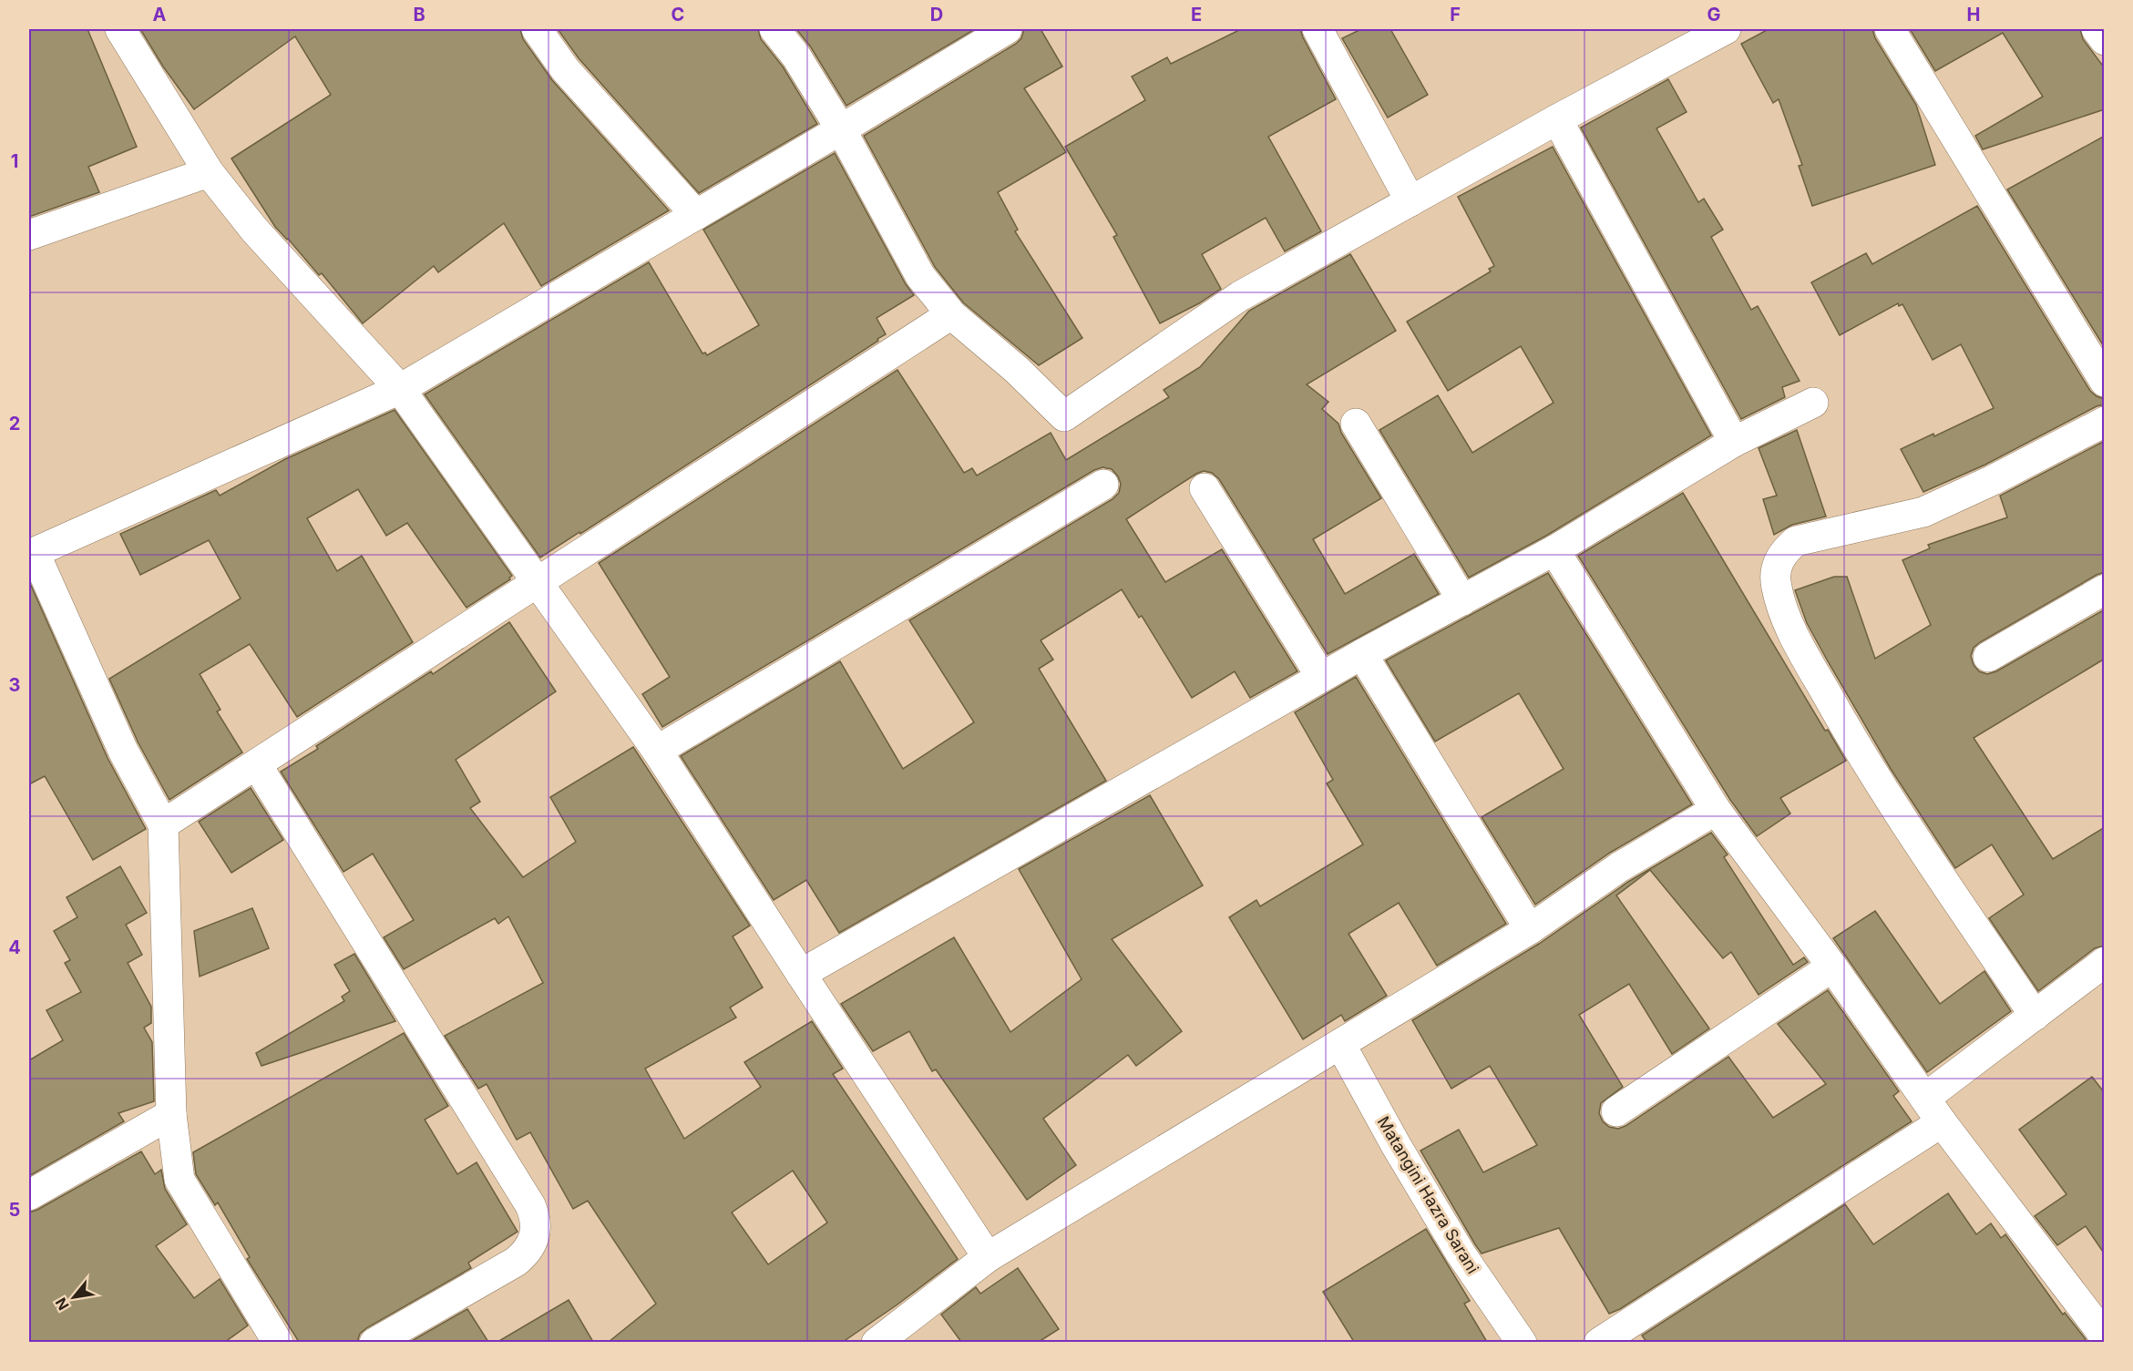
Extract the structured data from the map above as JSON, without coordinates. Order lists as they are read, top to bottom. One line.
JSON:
{"streets":{"street":["Matangini Hazra Sarani"]},"north":"bottom left","grid":{"columns":["A","B","C","D","E","F","G","H"],"rows":["1","2","3","4","5"]}}
